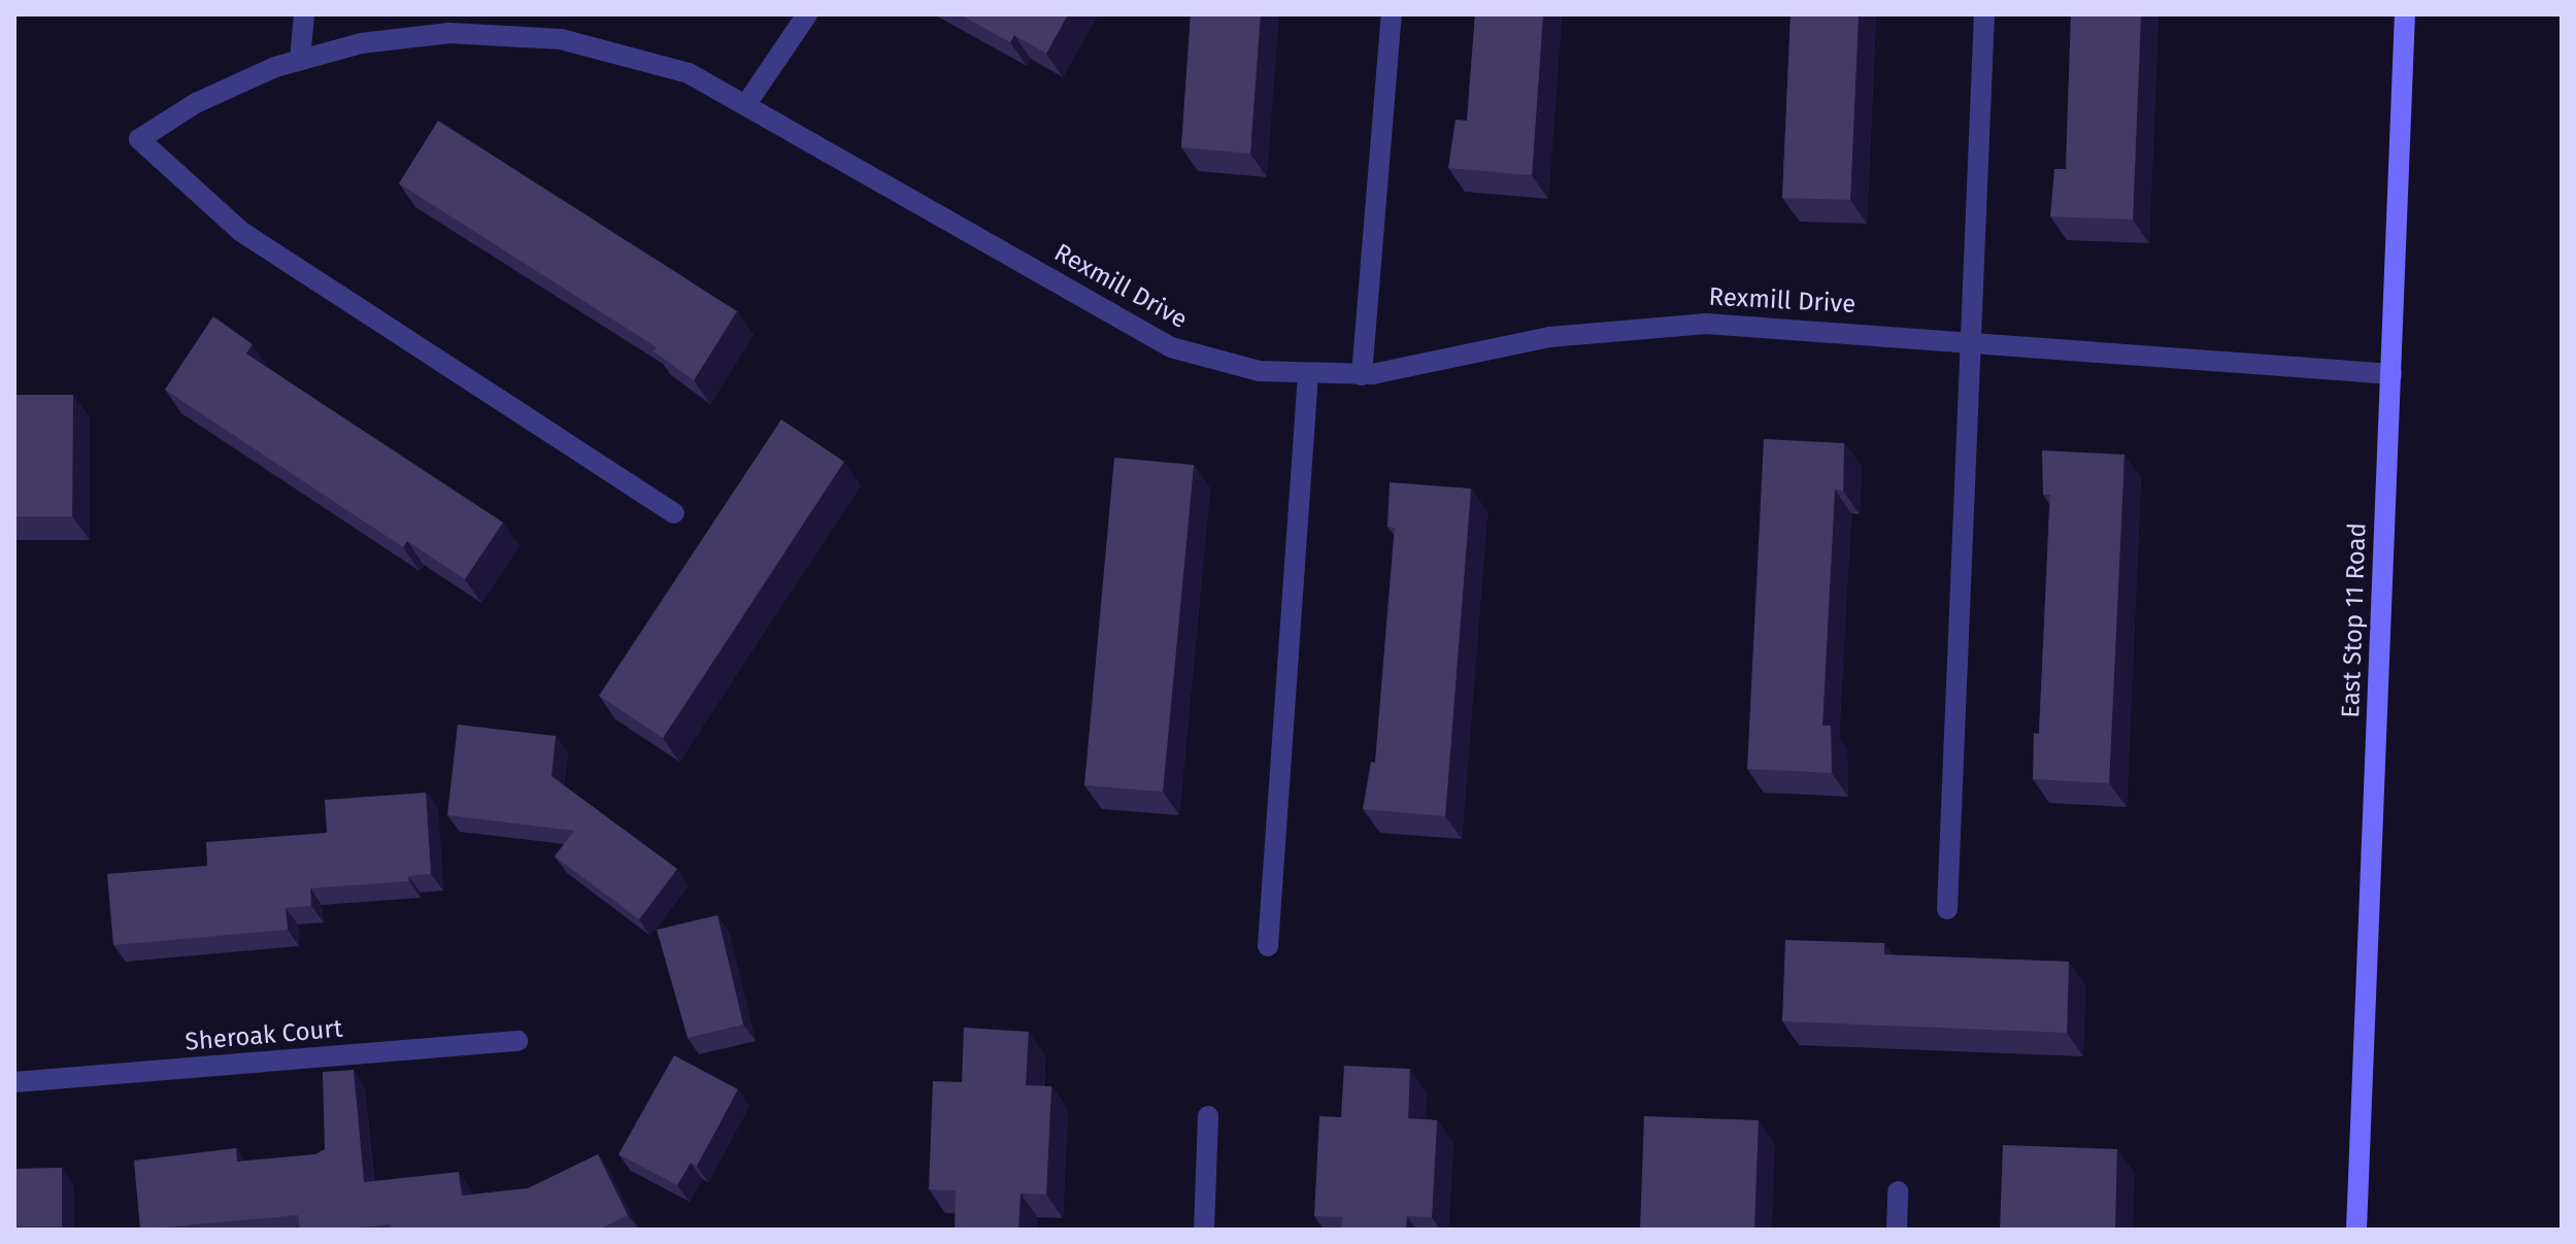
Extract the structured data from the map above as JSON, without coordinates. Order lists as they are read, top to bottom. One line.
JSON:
{"streets":{"main road":["East Stop 11 Road"],"street":["Rexmill Drive","Sheroak Court"]},"crossings":[["Rexmill Drive","East Stop 11 Road"]]}
